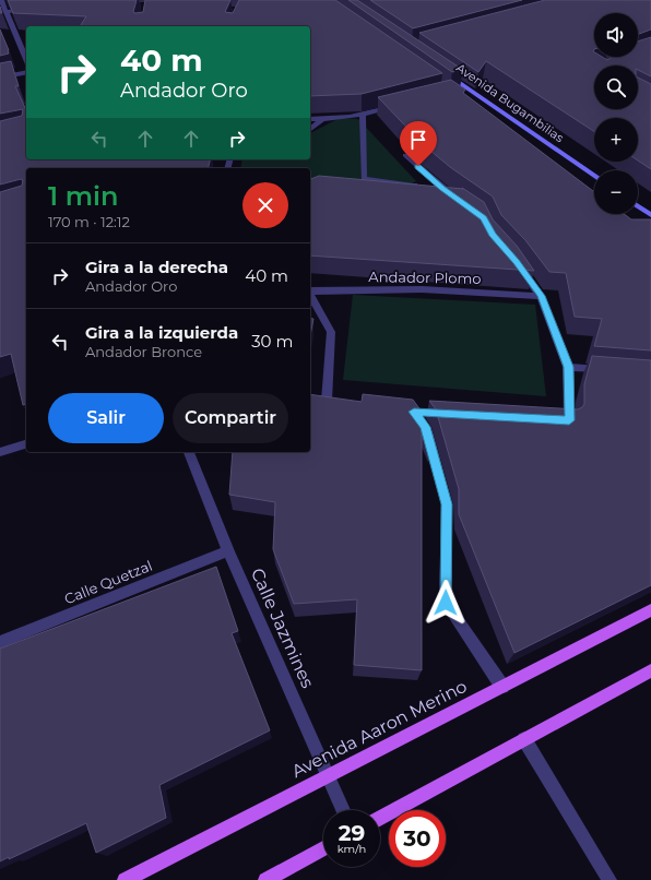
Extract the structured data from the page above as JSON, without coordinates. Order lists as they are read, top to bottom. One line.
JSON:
{"streets":{"main road":["Avenida Bugambilias","Avenida Aaron Merino"],"street":["Andador Plomo","Calle Quetzal","Calle Jazmines"]},"crossings":[["Calle Quetzal","Calle Jazmines"],["Calle Jazmines","Avenida Aaron Merino"]],"page":{"map_buttons":["+","−"],"turn":["40 m","Andador Oro"],"heading":["1 min","170 m · 12:12"],"list":[{"name":"Gira a la derecha","note":"Andador Oro","value":"40 m"},{"name":"Gira a la izquierda","note":"Andador Bronce","value":"30 m"}],"buttons":["Salir","Compartir"],"speed":"29 km/h","limit":"30"}}
